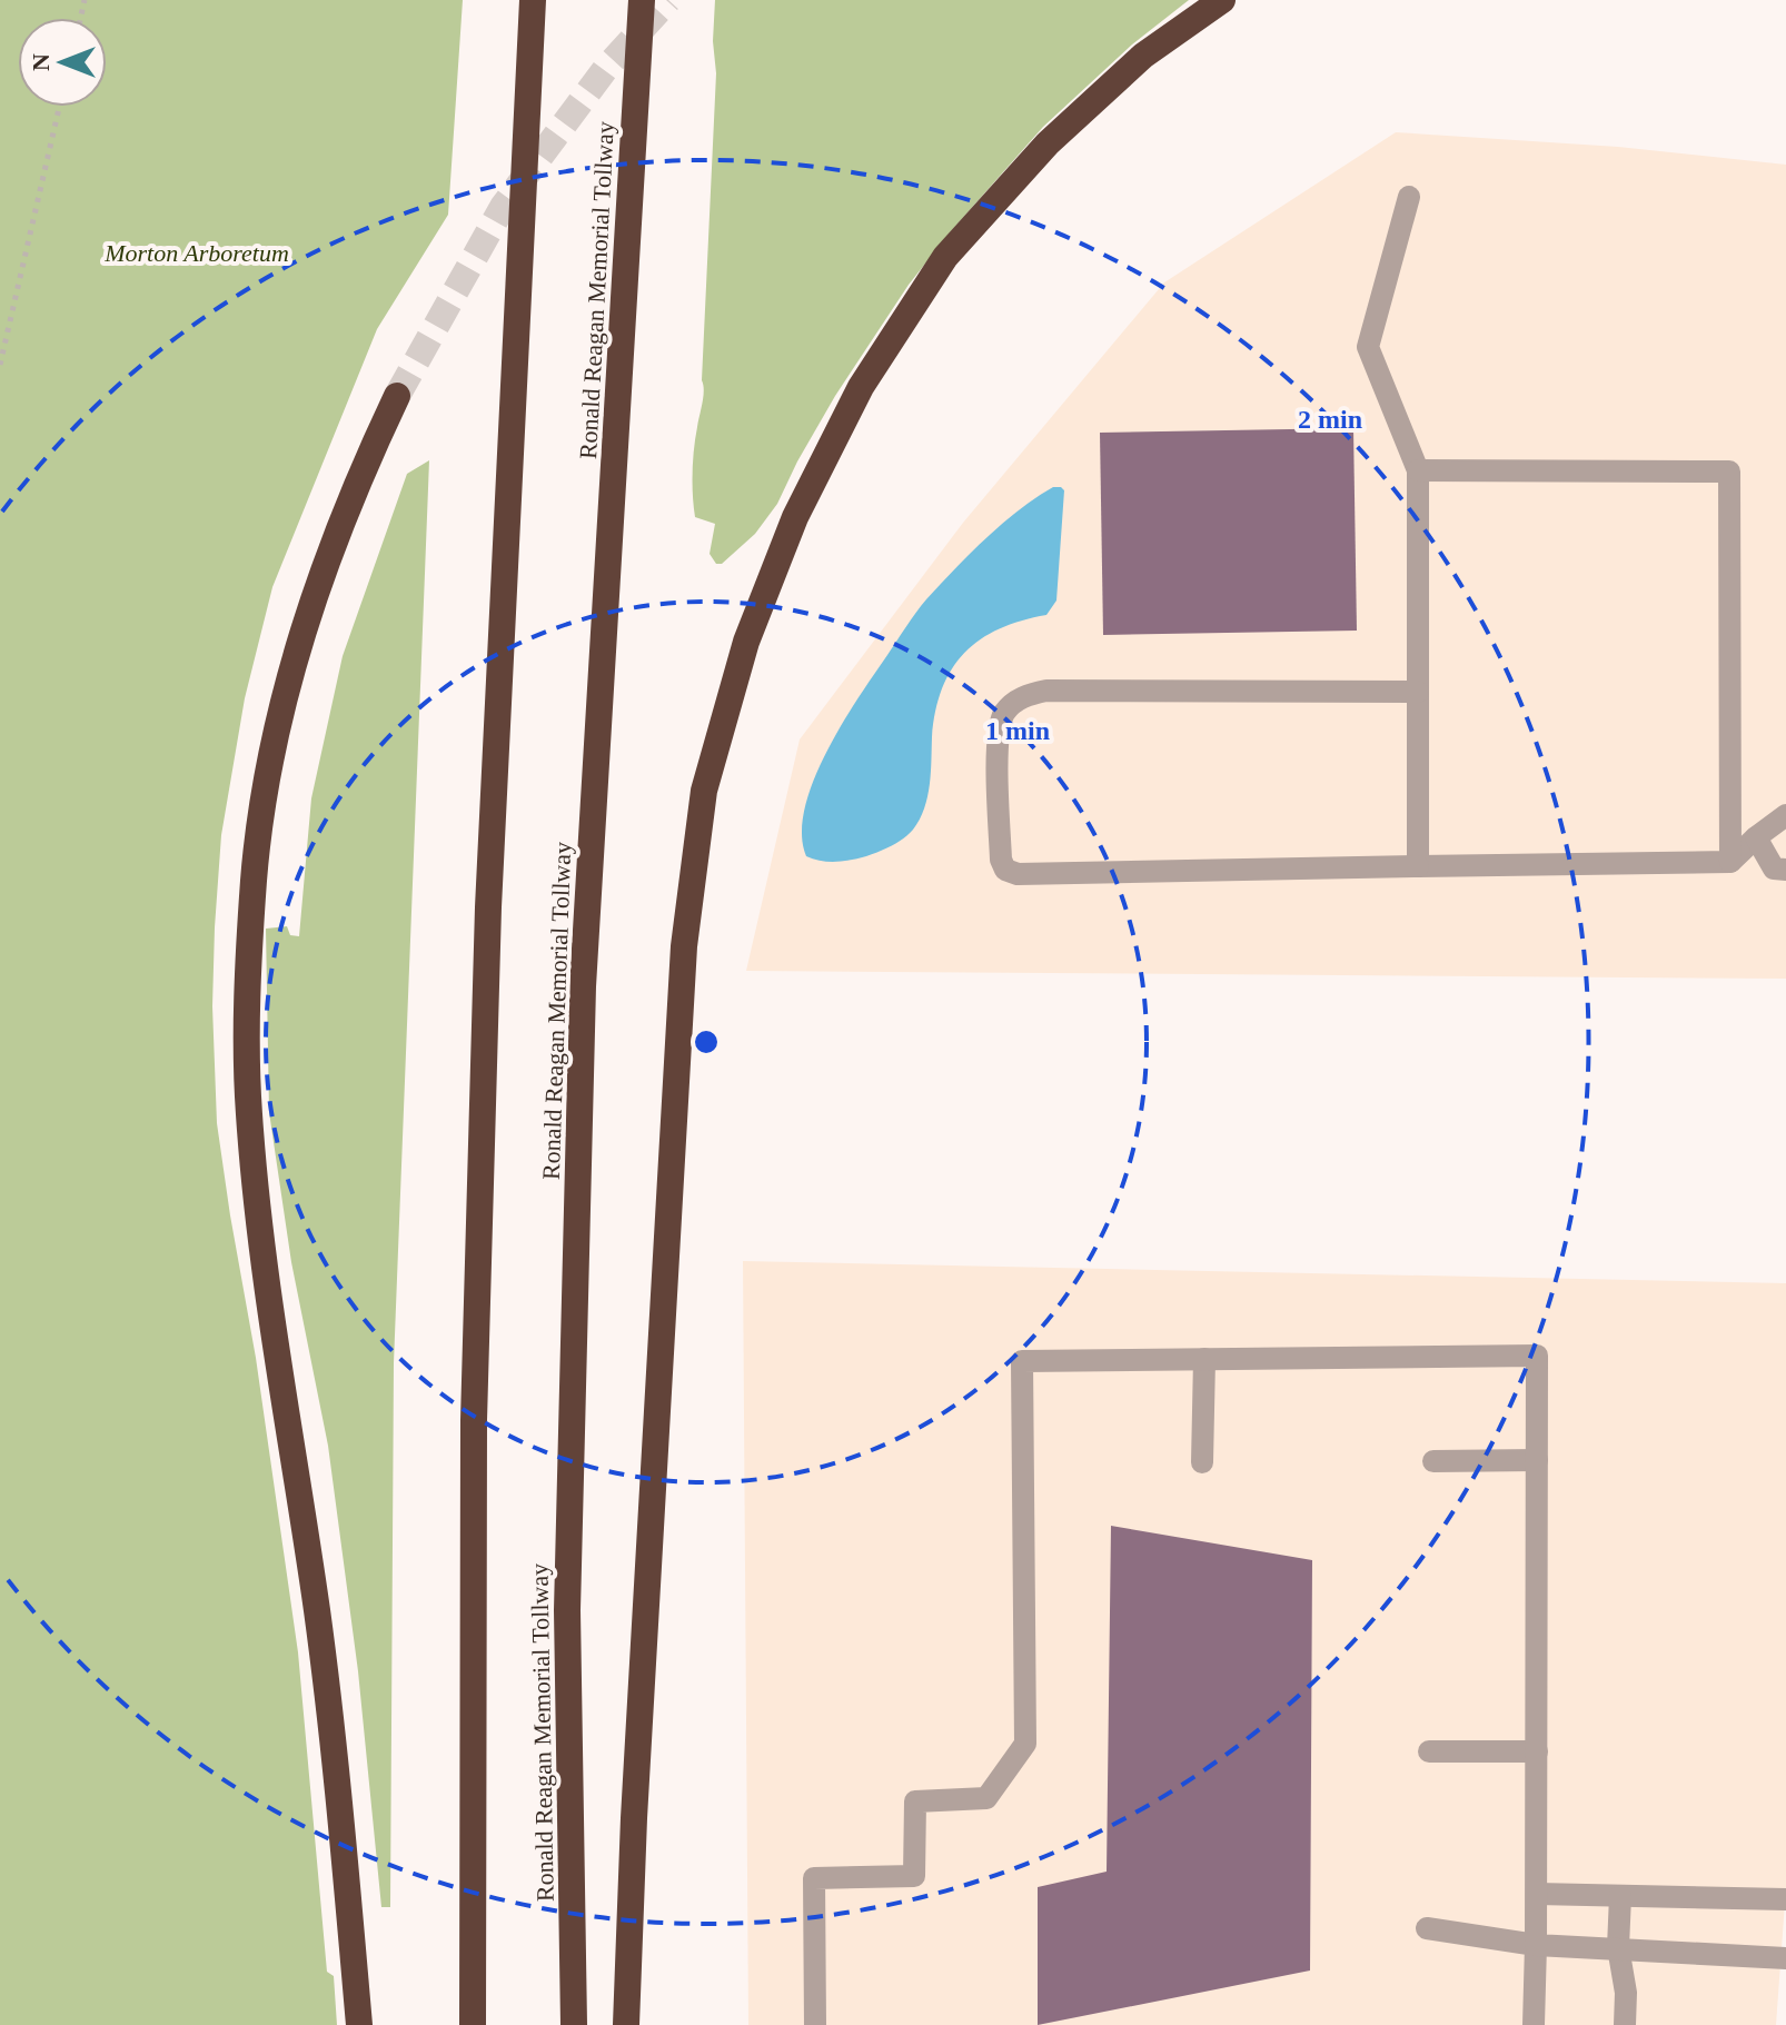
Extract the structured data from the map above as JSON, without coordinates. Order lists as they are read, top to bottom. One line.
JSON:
{"streets":{"highway":["Ronald Reagan Memorial Tollway"]},"parks":["Morton Arboretum"],"north":"left","rings":["2 min","1 min"]}
